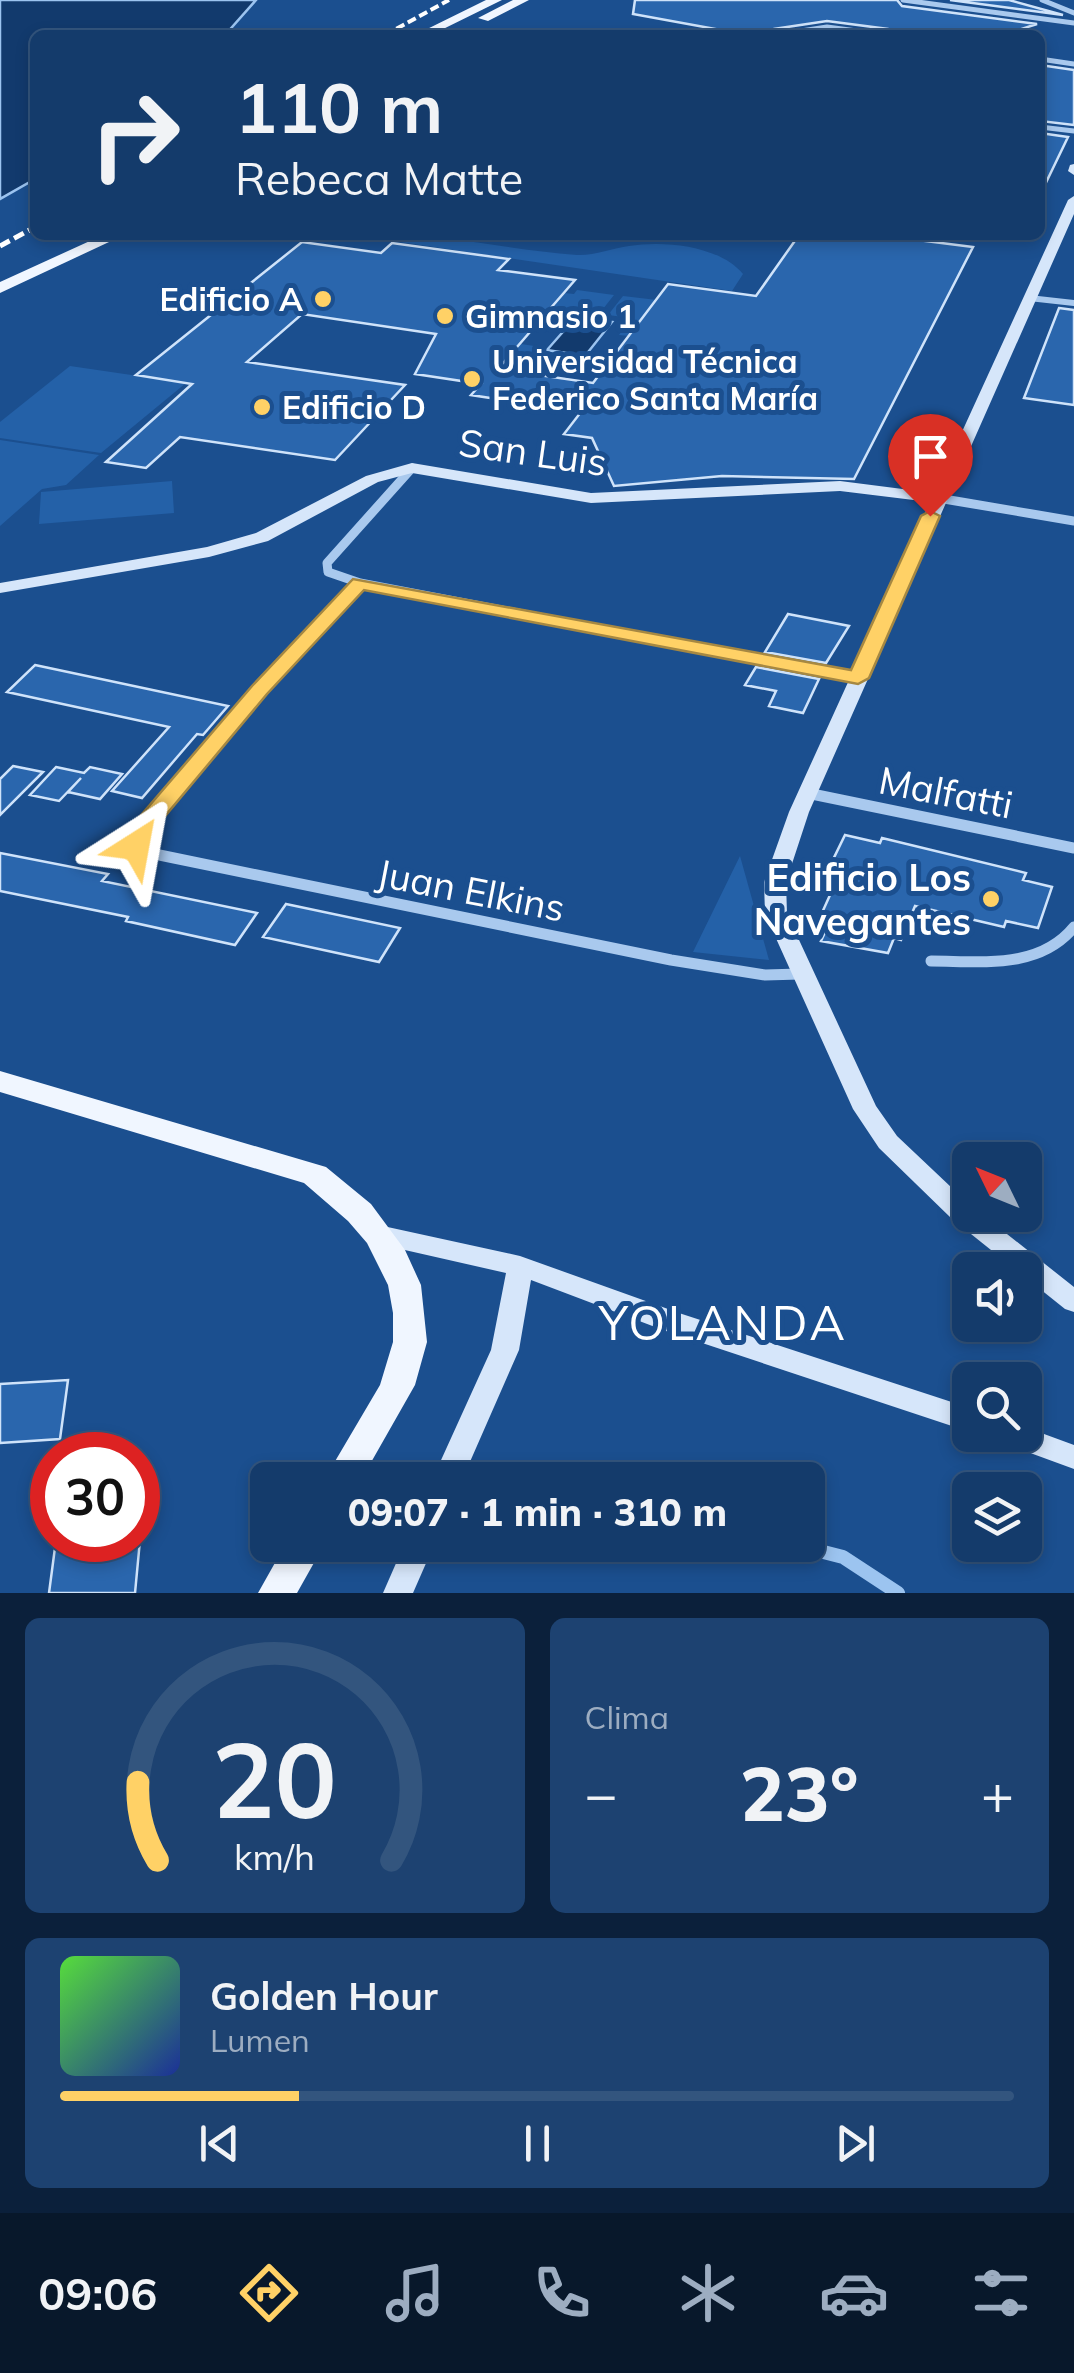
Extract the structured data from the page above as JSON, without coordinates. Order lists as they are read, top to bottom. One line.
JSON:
{"streets":{"main road":["San Luis"],"street":["Malfatti","Juan Elkins"]},"districts":["YOLANDA"],"places":["Edificio A","Gimnasio 1","Universidad Técnica Federico Santa María","Edificio D","Edificio Los Navegantes"],"north":"top left","page":{"turn":["110 m","Rebeca Matte"],"limit":"30","trip":"09:07 · 1 min · 310 m","tile":"Clima","heat":["−","23°","+"],"song":["Golden Hour","Lumen"],"tabs":"09:06","gauge":["20","km/h"]}}
